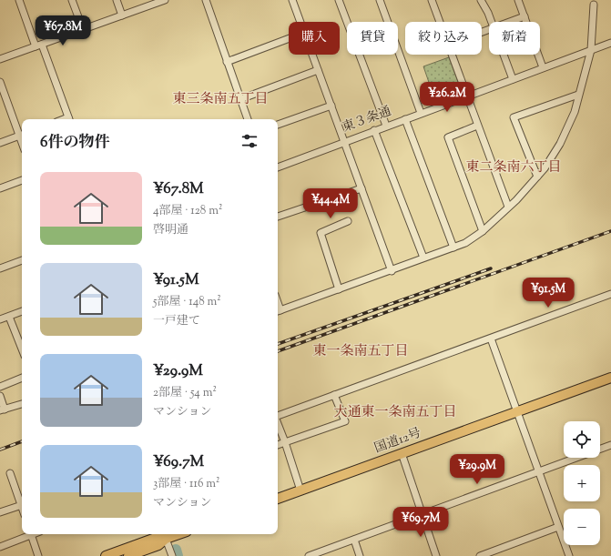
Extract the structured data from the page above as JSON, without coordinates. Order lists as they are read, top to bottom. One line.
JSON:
{"streets":{"highway":["国道12号"],"street":["東３条通"]},"districts":["東三条南五丁目","東二条南六丁目","東一条南五丁目","大通東一条南五丁目"],"page":{"price":["¥67.8M","¥26.2M","¥44.4M","¥91.5M","¥29.9M","¥69.7M"],"chip":["購入","賃貸","絞り込み","新着"],"heading":"6件の物件","list":[{"name":"¥67.8M","note":"4部屋 · 128 m² · 啓明通"},{"name":"¥91.5M","note":"5部屋 · 148 m² · 一戸建て"},{"name":"¥29.9M","note":"2部屋 · 54 m² · マンション"},{"name":"¥69.7M","note":"3部屋 · 116 m² · マンション"}],"map_buttons":["+","−"]}}
